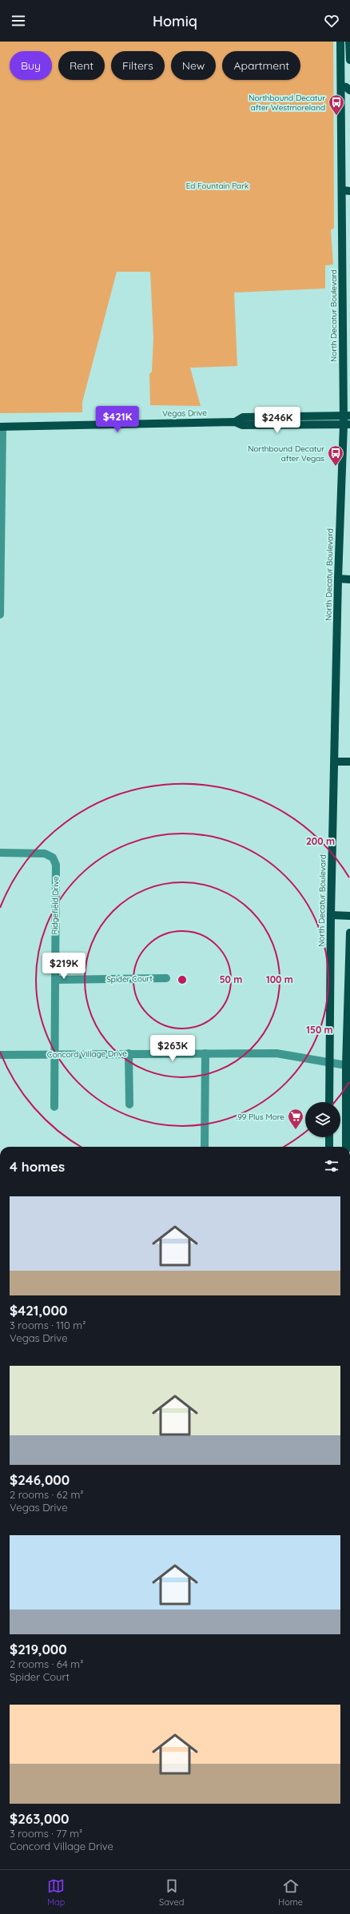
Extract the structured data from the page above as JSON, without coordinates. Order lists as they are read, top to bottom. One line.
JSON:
{"streets":{"main road":["North Decatur Boulevard","Vegas Drive"],"street":["Ridgefield Drive","Spider Court","Concord Village Drive"]},"crossings":[["North Decatur Boulevard","Vegas Drive"],["North Decatur Boulevard","Concord Village Drive"],["Ridgefield Drive","Spider Court"],["Ridgefield Drive","Concord Village Drive"]],"parks":["Ed Fountain Park"],"places":{"bus stop":["Northbound Decatur after Westmoreland","Northbound Decatur after Vegas"],"supermarket":[".99 Plus More"]},"page":{"header":"Homiq","chip":["Buy","Rent","Filters","New","Apartment"],"price":["$421K","$246K","$219K","$263K"],"heading":"4 homes","list":[{"name":"$421,000","note":"3 rooms · 110 m² · Vegas Drive"},{"name":"$246,000","note":"2 rooms · 62 m² · Vegas Drive"},{"name":"$219,000","note":"2 rooms · 64 m² · Spider Court"},{"name":"$263,000","note":"3 rooms · 77 m² · Concord Village Drive"}],"tabs":["Map","Saved","Home"]},"rings":["200 m","50 m","100 m","150 m"]}
